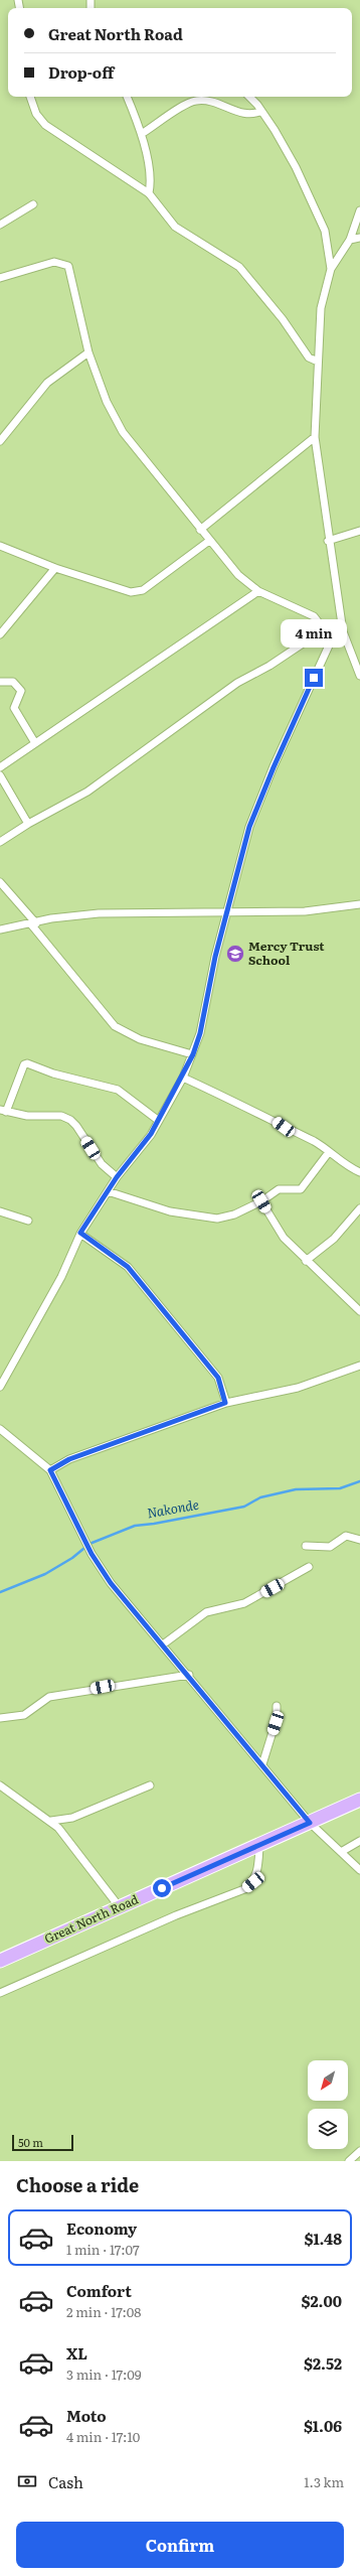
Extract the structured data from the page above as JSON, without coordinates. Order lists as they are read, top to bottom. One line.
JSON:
{"streets":{"highway":["Great North Road"]},"water":["Nakonde"],"places":{"school or university":["Mercy Trust School"]},"scale_bar":"50 m","north":"bottom left","page":{"banner":["Great North Road","Drop-off"],"bubble":"4 min","scale":"50 m","heading":"Choose a ride","list":[{"name":"Economy","note":"1 min · 17:07","value":"$1.48"},{"name":"Comfort","note":"2 min · 17:08","value":"$2.00"},{"name":"XL","note":"3 min · 17:09","value":"$2.52"},{"name":"Moto","note":"4 min · 17:10","value":"$1.06"}],"pay":["Cash","1.3 km"],"buttons":"Confirm"}}
